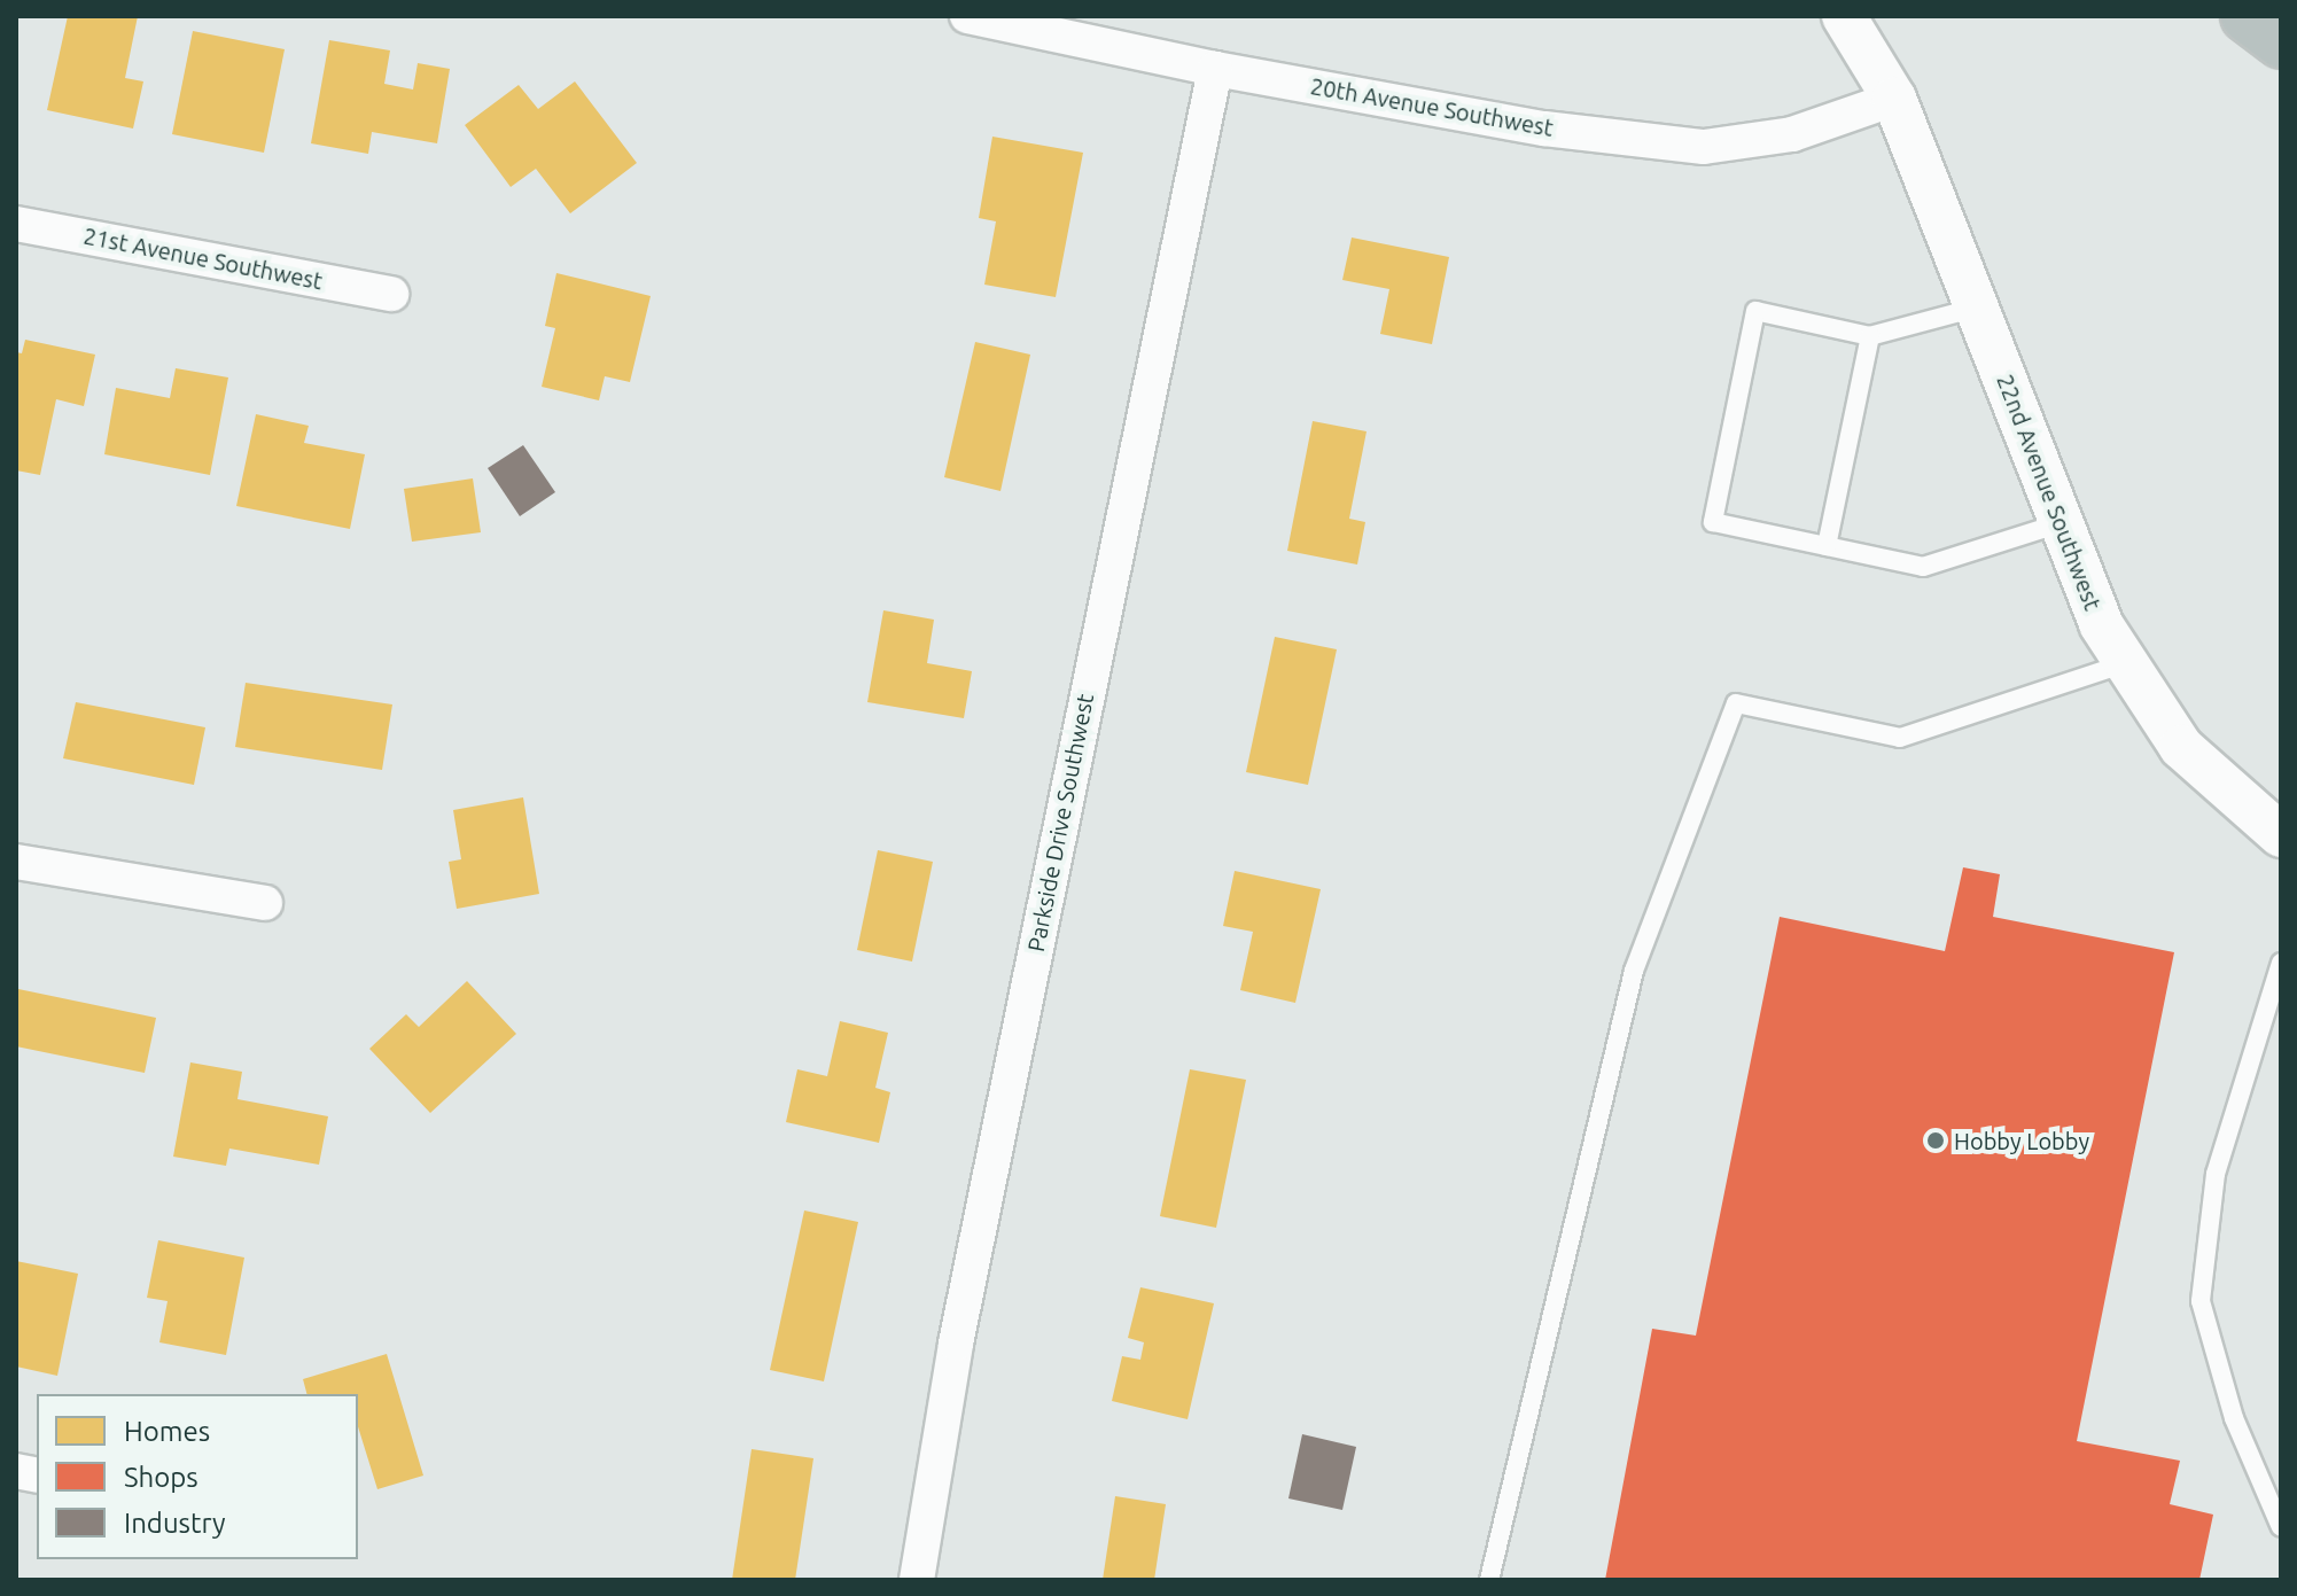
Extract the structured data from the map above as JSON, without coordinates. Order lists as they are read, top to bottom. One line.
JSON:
{"streets":{"street":["20th Avenue Southwest","21st Avenue Southwest","22nd Avenue Southwest","Parkside Drive Southwest"]},"crossings":[["20th Avenue Southwest","22nd Avenue Southwest"],["20th Avenue Southwest","Parkside Drive Southwest"]],"places":["Hobby Lobby"],"legend":["Homes","Shops","Industry"]}
